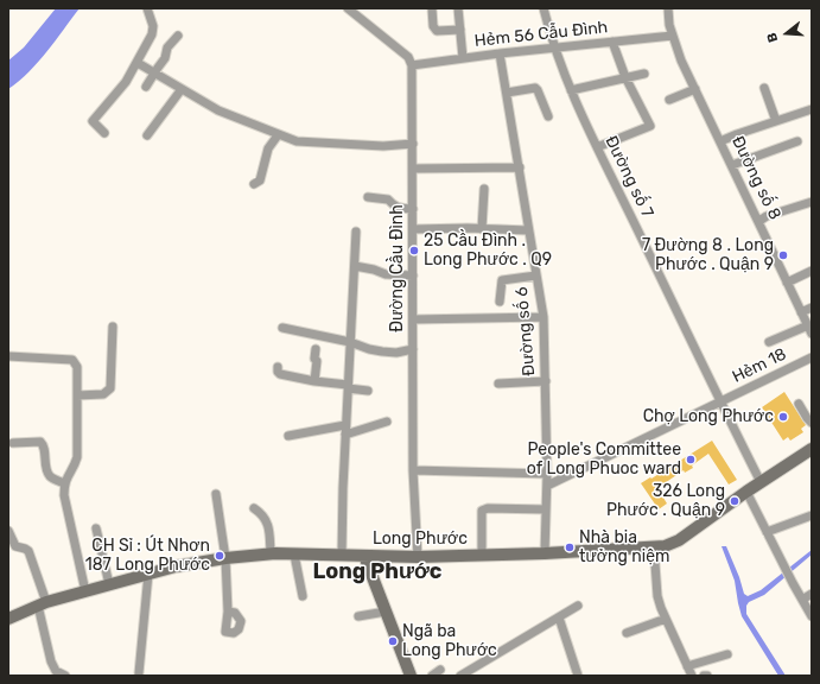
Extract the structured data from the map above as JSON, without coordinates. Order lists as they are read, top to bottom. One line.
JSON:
{"streets":{"street":["Hẻm 56 Cẫu Đình","Đường số 7","Đường số 8","Đường Cầu Đình","Đường số 6","Hẻm 18","Long Phước"]},"crossings":[["Hẻm 56 Cẫu Đình","Đường số 7"],["Hẻm 56 Cẫu Đình","Đường số 8"],["Hẻm 56 Cẫu Đình","Đường Cầu Đình"],["Hẻm 56 Cẫu Đình","Đường số 6"],["Đường số 7","Hẻm 18"],["Đường số 7","Long Phước"],["Đường Cầu Đình","Long Phước"],["Đường số 6","Hẻm 18"],["Đường số 6","Long Phước"]],"districts":["Long Phước"],"places":["25 Cầu Đình . Long Phước . Q9","7 Đường 8 . Long Phước . Quận 9","Chợ Long Phước","People's Committee of Long Phuoc ward","326 Long Phước . Quận 9","Nhà bia tưởng niệm","CH Sỉ : Út Nhơn 187 Long Phước","Ngã ba Long Phước"],"north":"left"}
